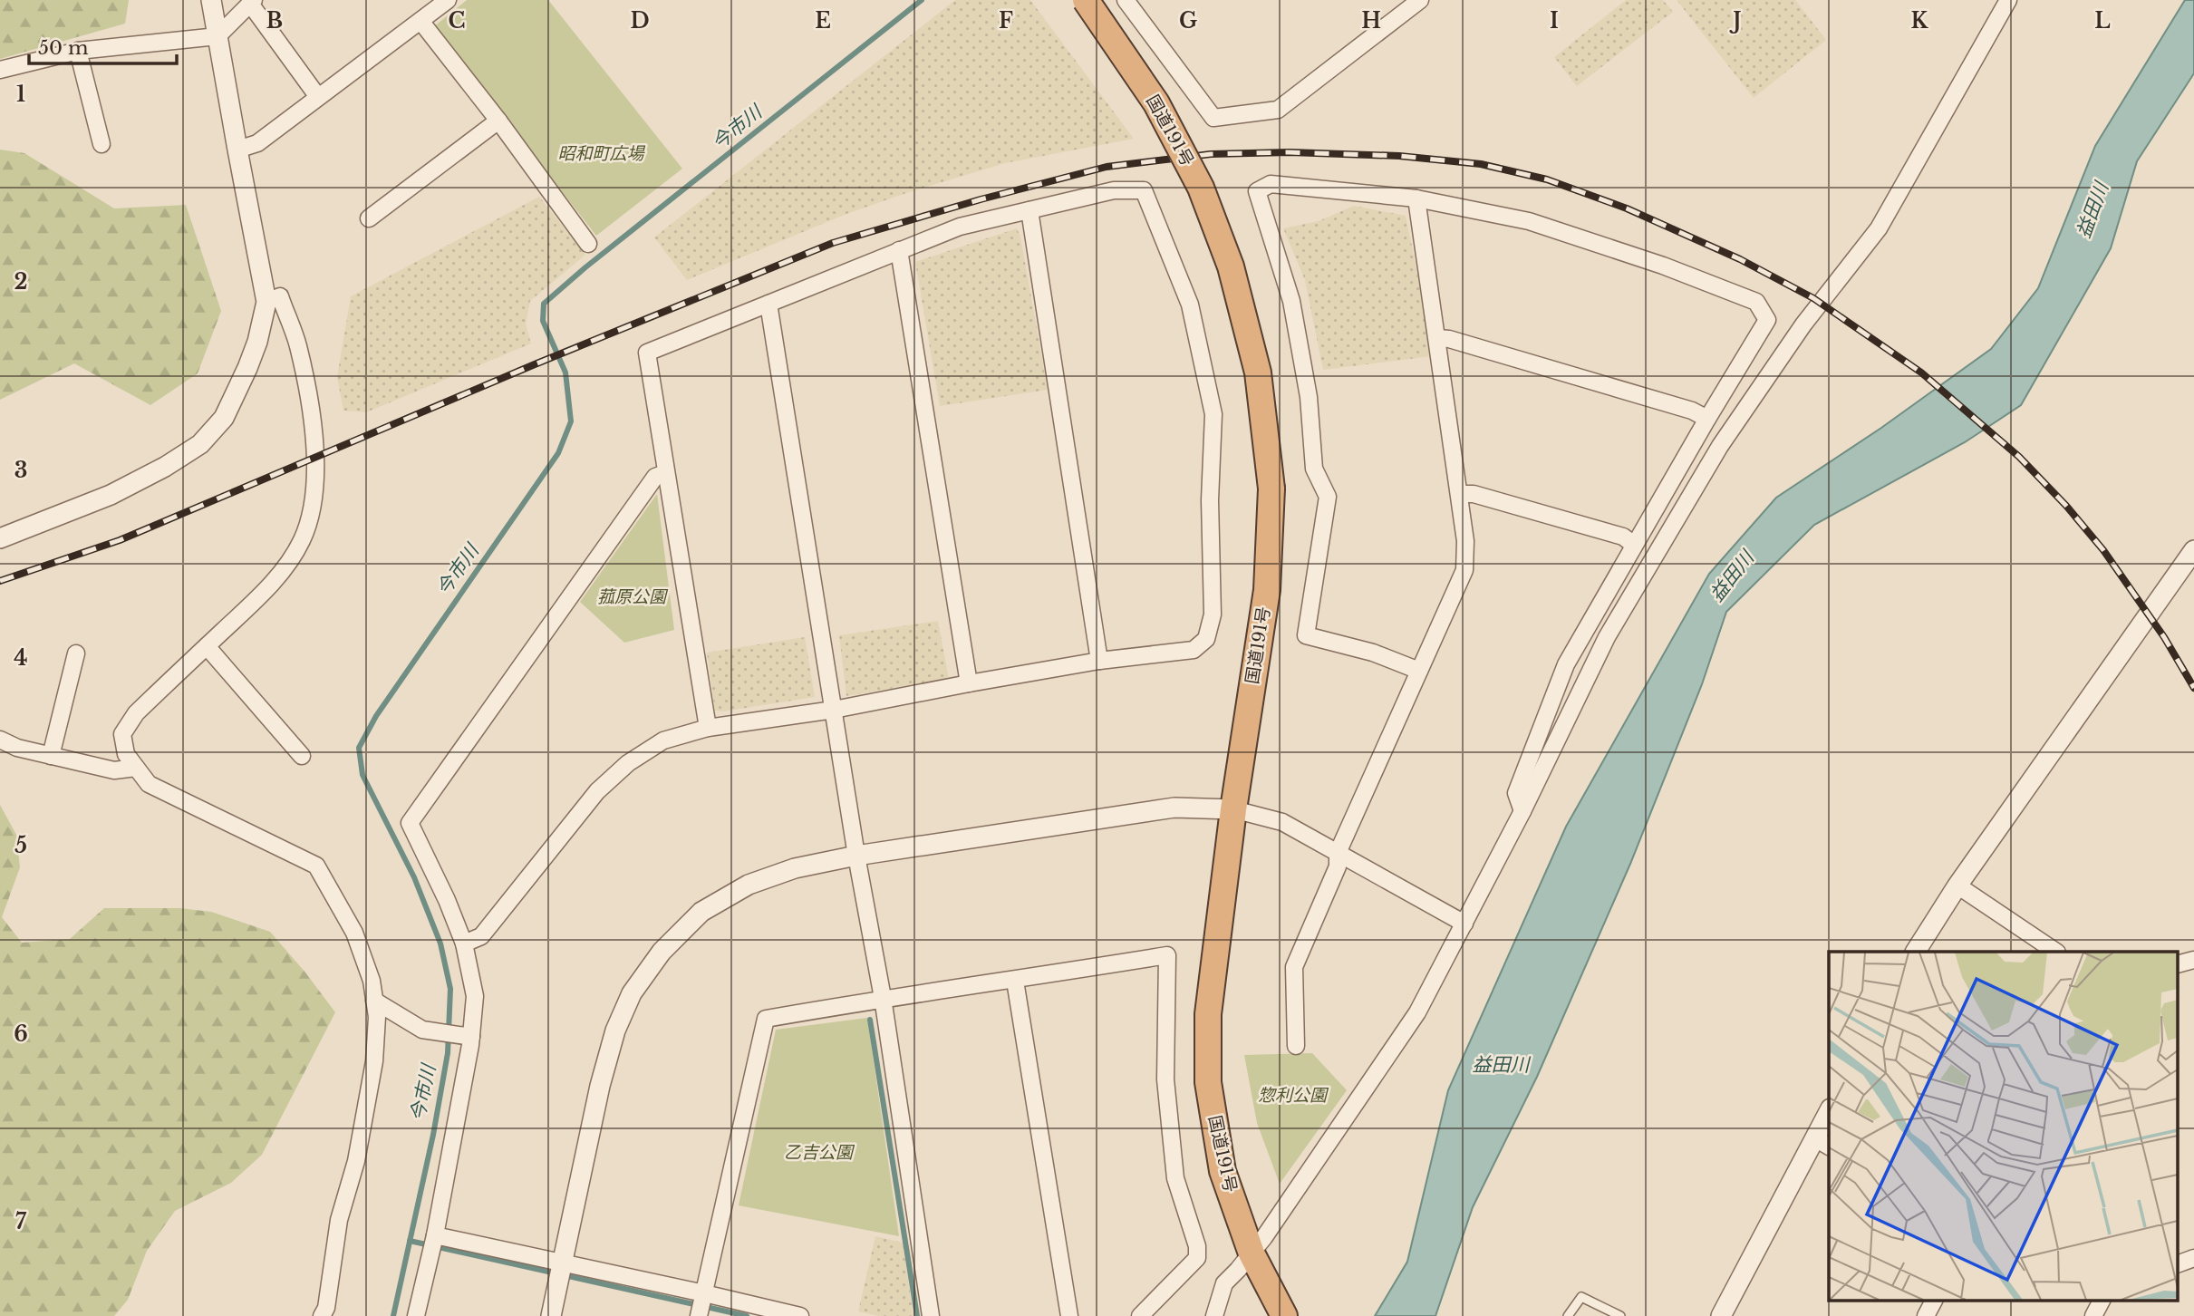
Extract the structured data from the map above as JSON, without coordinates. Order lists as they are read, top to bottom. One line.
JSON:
{"streets":{"highway":["国道191号"]},"water":["今市川","益田川"],"parks":["昭和町広場","菰原公園","惣利公園","乙吉公園"],"scale_bar":"50 m","grid":{"columns":["B","C","D","E","F","G","H","I","J","K","L"],"rows":["1","2","3","4","5","6","7"]}}
